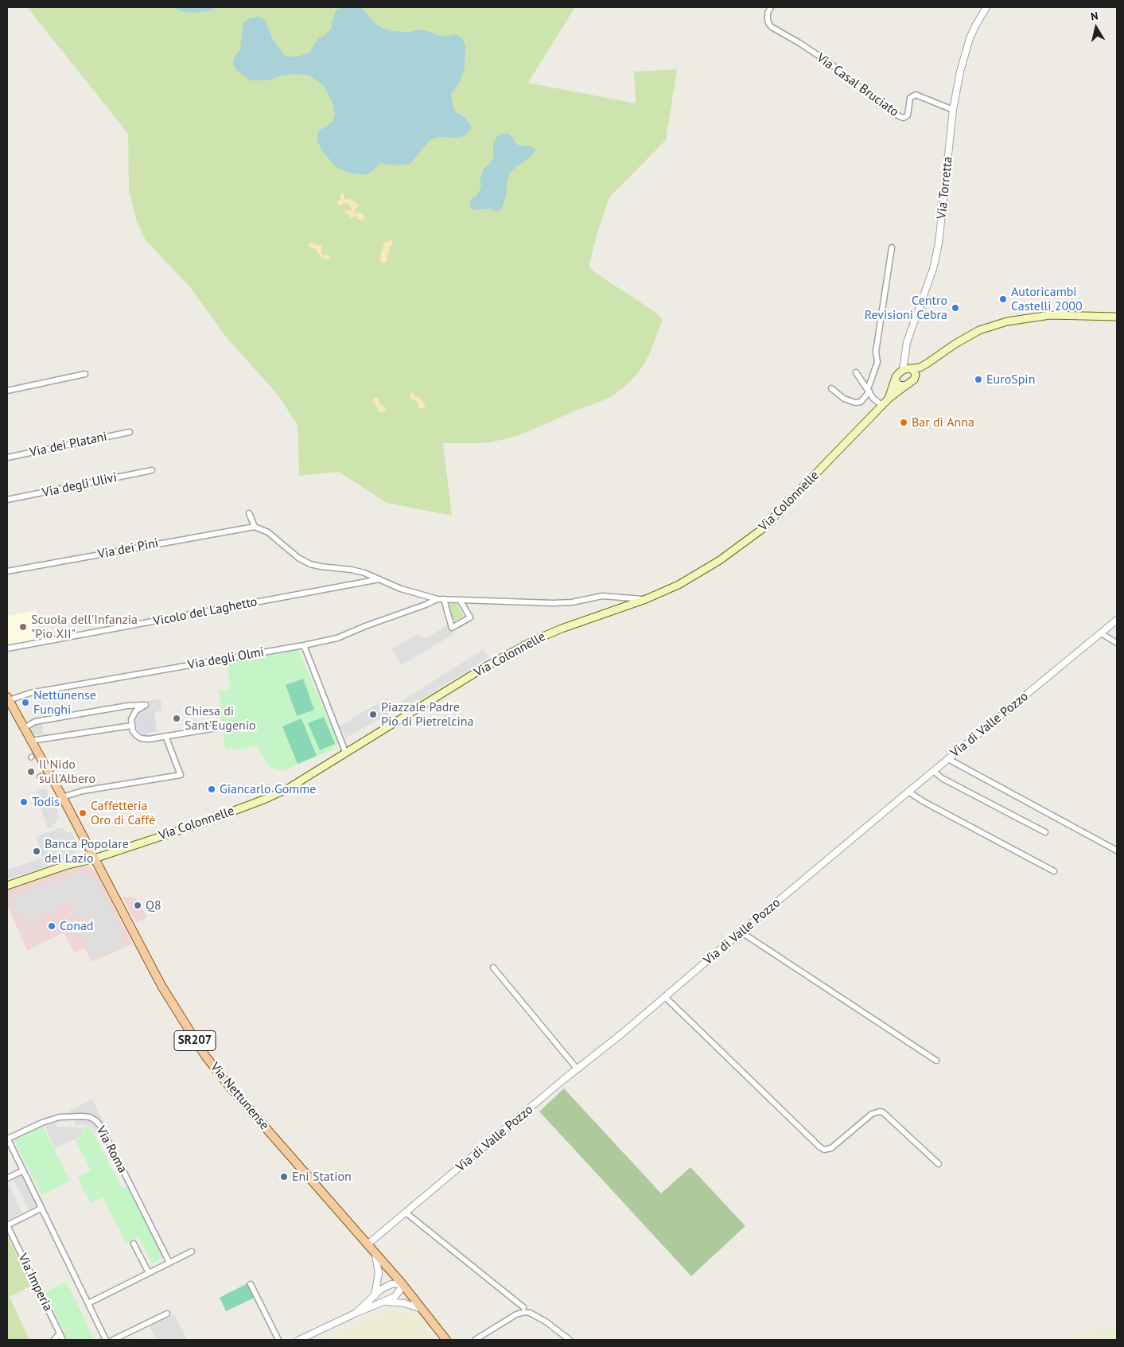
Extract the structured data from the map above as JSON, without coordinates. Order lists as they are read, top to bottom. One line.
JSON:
{"streets":{"main road":["Via Colonnelle","SR207","Via Nettunense"],"street":["Via Casal Bruciato","Via Torretta","Via dei Platani","Via degli Ulivi","Via dei Pini","Vicolo del Laghetto","Via degli Olmi","Via di Valle Pozzo","Via Roma","Via Imperia"]},"crossings":[["Via Casal Bruciato","Via Torretta"],["Via Torretta","Via Colonnelle"],["Via Colonnelle","Via Nettunense"],["Via degli Olmi","Via Nettunense"],["Via di Valle Pozzo","Via Nettunense"]],"places":["Autoricambi Castelli 2000","Centro Revisioni Cebra","EuroSpin","Bar di Anna","Scuola dell'Infanzia \"Pio XII\"","Nettunense Funghi","Piazzale Padre Pio di Pietrelcina","Chiesa di Sant'Eugenio","Il Nido sull'Albero","Giancarlo Gomme","Todis","Caffetteria Oro di Caffè","Banca Popolare del Lazio","Q8","Conad","Eni Station"],"north":"top"}
